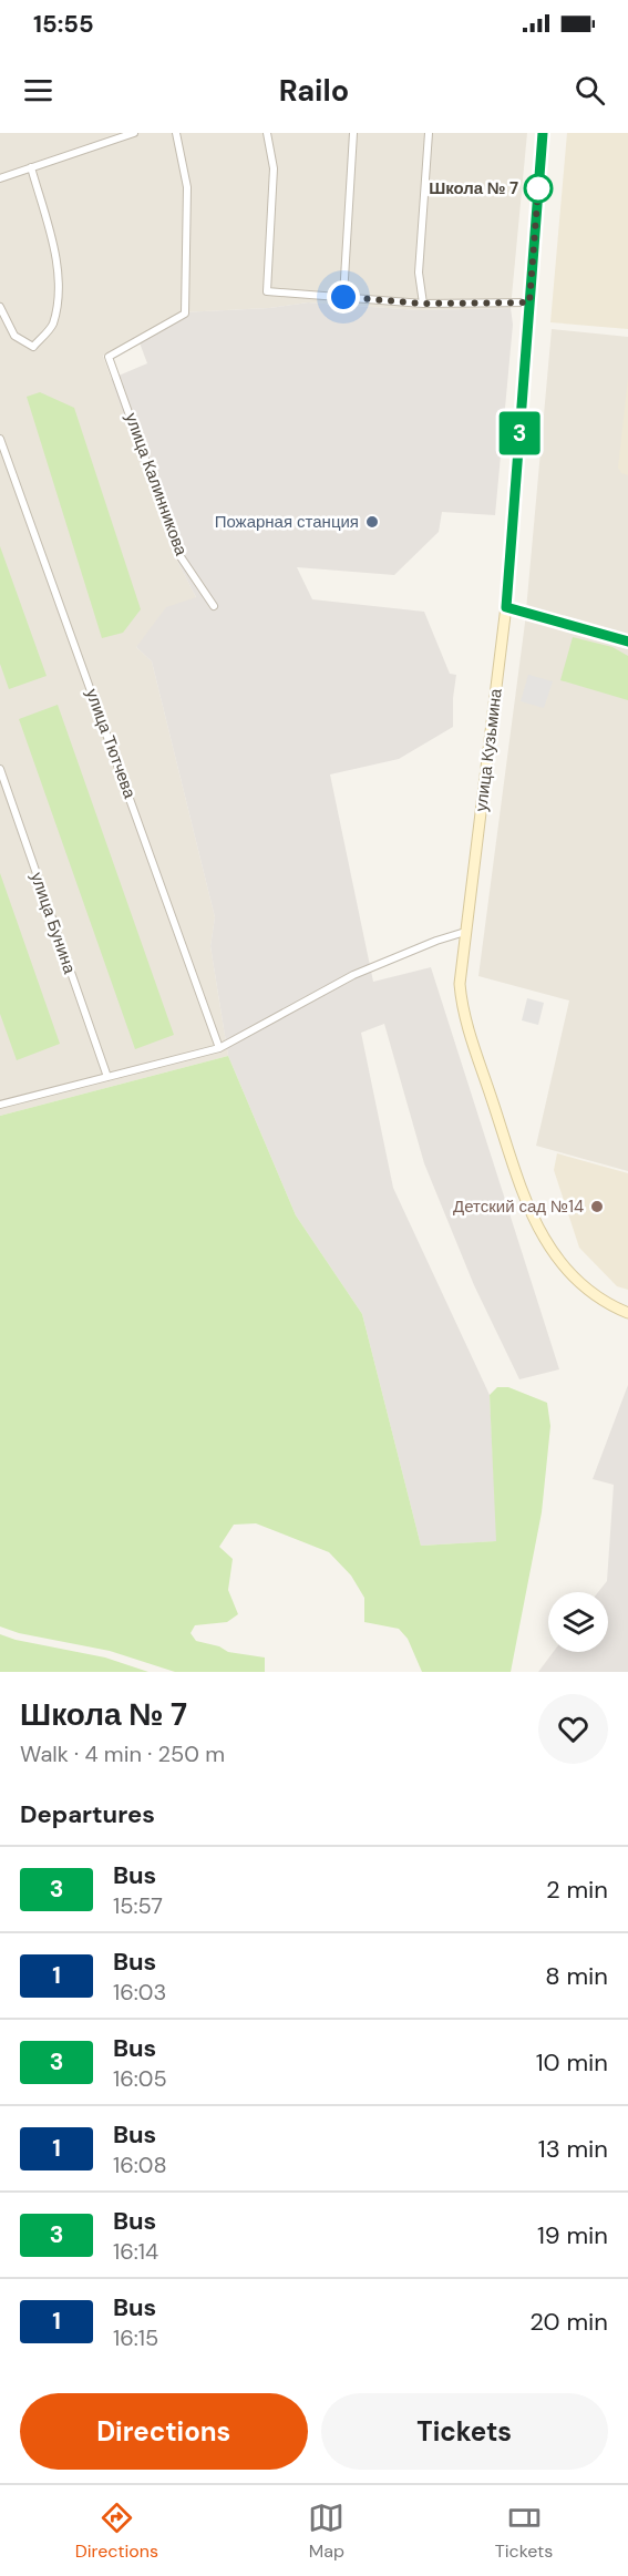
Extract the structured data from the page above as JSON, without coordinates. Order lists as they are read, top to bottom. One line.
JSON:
{"streets":{"main road":["улица Кузьмина"],"street":["улица Калинникова","улица Тютчева","улица Бунина"]},"places":["Школа № 7","Пожарная станция","Детский сад №14"],"lines":["bus line 3"],"page":{"status":"15:55","header":"Railo","on_map":"3","heading":[["Школа № 7","Walk · 4 min · 250 m"],"Departures"],"list":[{"mark":"3","name":"Bus","note":"15:57","value":"2 min"},{"mark":"1","name":"Bus","note":"16:03","value":"8 min"},{"mark":"3","name":"Bus","note":"16:05","value":"10 min"},{"mark":"1","name":"Bus","note":"16:08","value":"13 min"},{"mark":"3","name":"Bus","note":"16:14","value":"19 min"},{"mark":"1","name":"Bus","note":"16:15","value":"20 min"}],"buttons":["Directions","Tickets"],"tabs":["Directions","Map","Tickets"]}}
